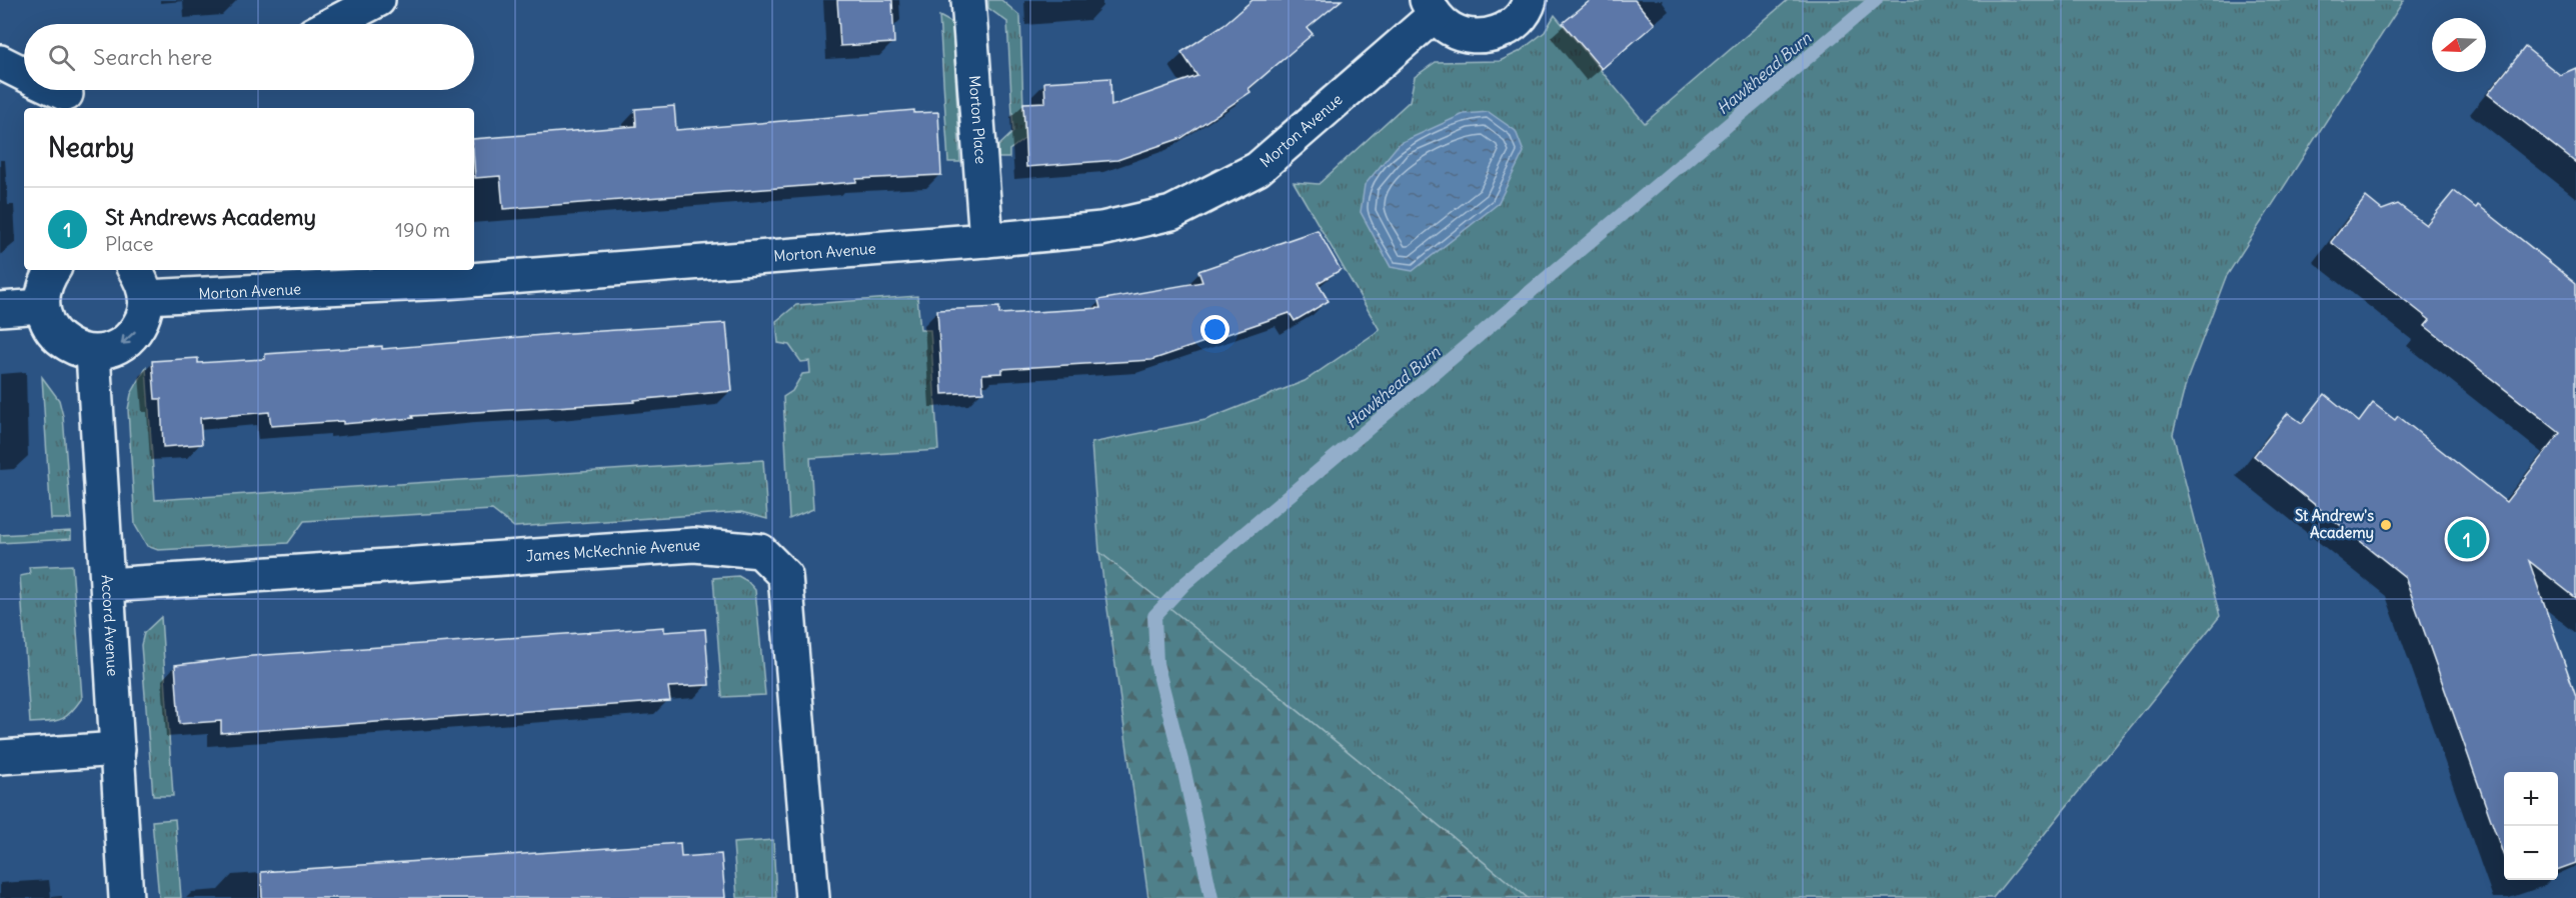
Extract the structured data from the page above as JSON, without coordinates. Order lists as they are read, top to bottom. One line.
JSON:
{"streets":{"street":["Morton Place","Morton Avenue","James McKechnie Avenue","Accord Avenue"]},"crossings":[["Morton Place","Morton Avenue"],["James McKechnie Avenue","Accord Avenue"]],"water":["Hawkhead Burn"],"places":["St Andrew's Academy"],"north":"left","page":{"search":"Search here","heading":"Nearby","list":[{"mark":"1","name":"St Andrews Academy","note":"Place","value":"190 m"}],"pins":"1","map_buttons":["+","−"]}}
